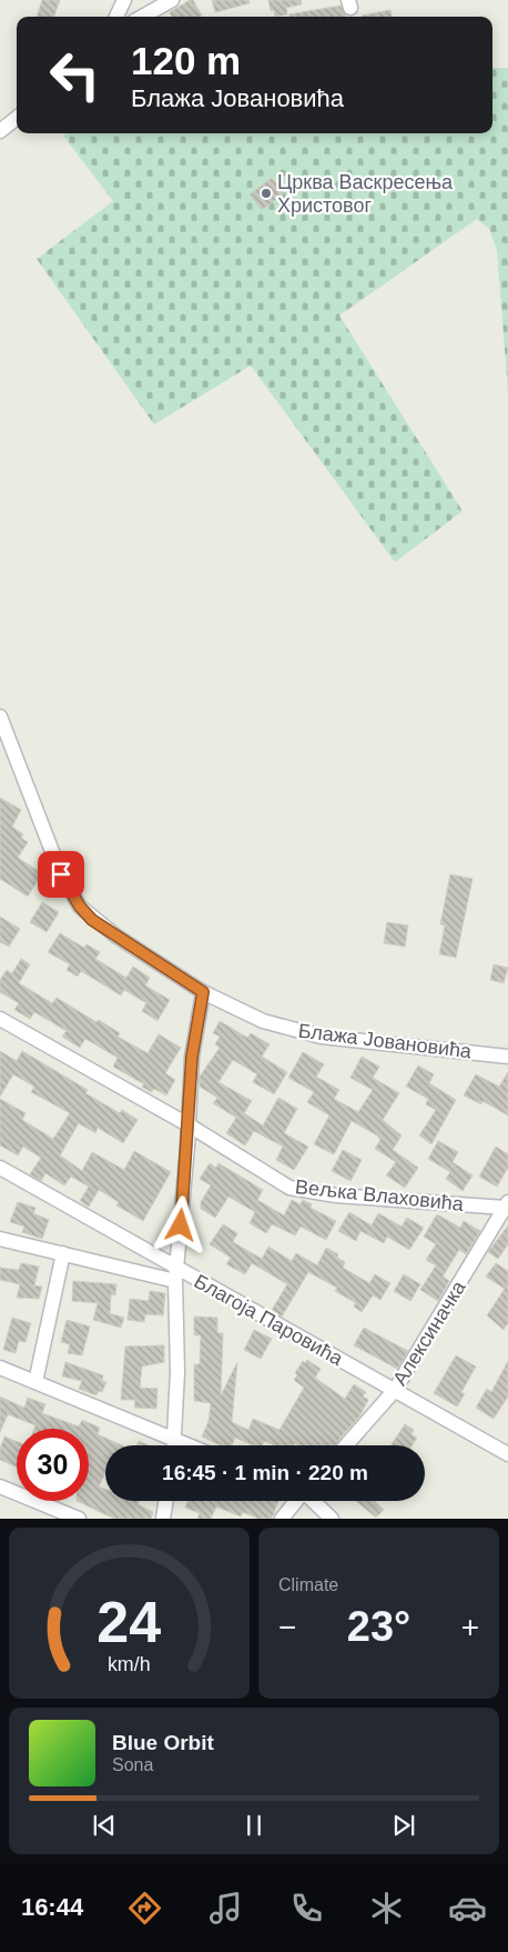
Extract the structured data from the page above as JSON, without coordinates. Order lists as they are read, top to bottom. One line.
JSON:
{"streets":{"street":["Блажа Јовановића","Вељка Влаховића","Благоја Паровића","Алексиначка"]},"crossings":[["Вељка Влаховића","Алексиначка"],["Благоја Паровића","Алексиначка"]],"places":["Црква Васкресења Христовог"],"page":{"turn":["120 m","Блажа Јовановића"],"limit":"30","trip":"16:45 · 1 min · 220 m","tile":"Climate","heat":["−","23°","+"],"song":["Blue Orbit","Sona"],"tabs":"16:44","gauge":["24","km/h"]}}
